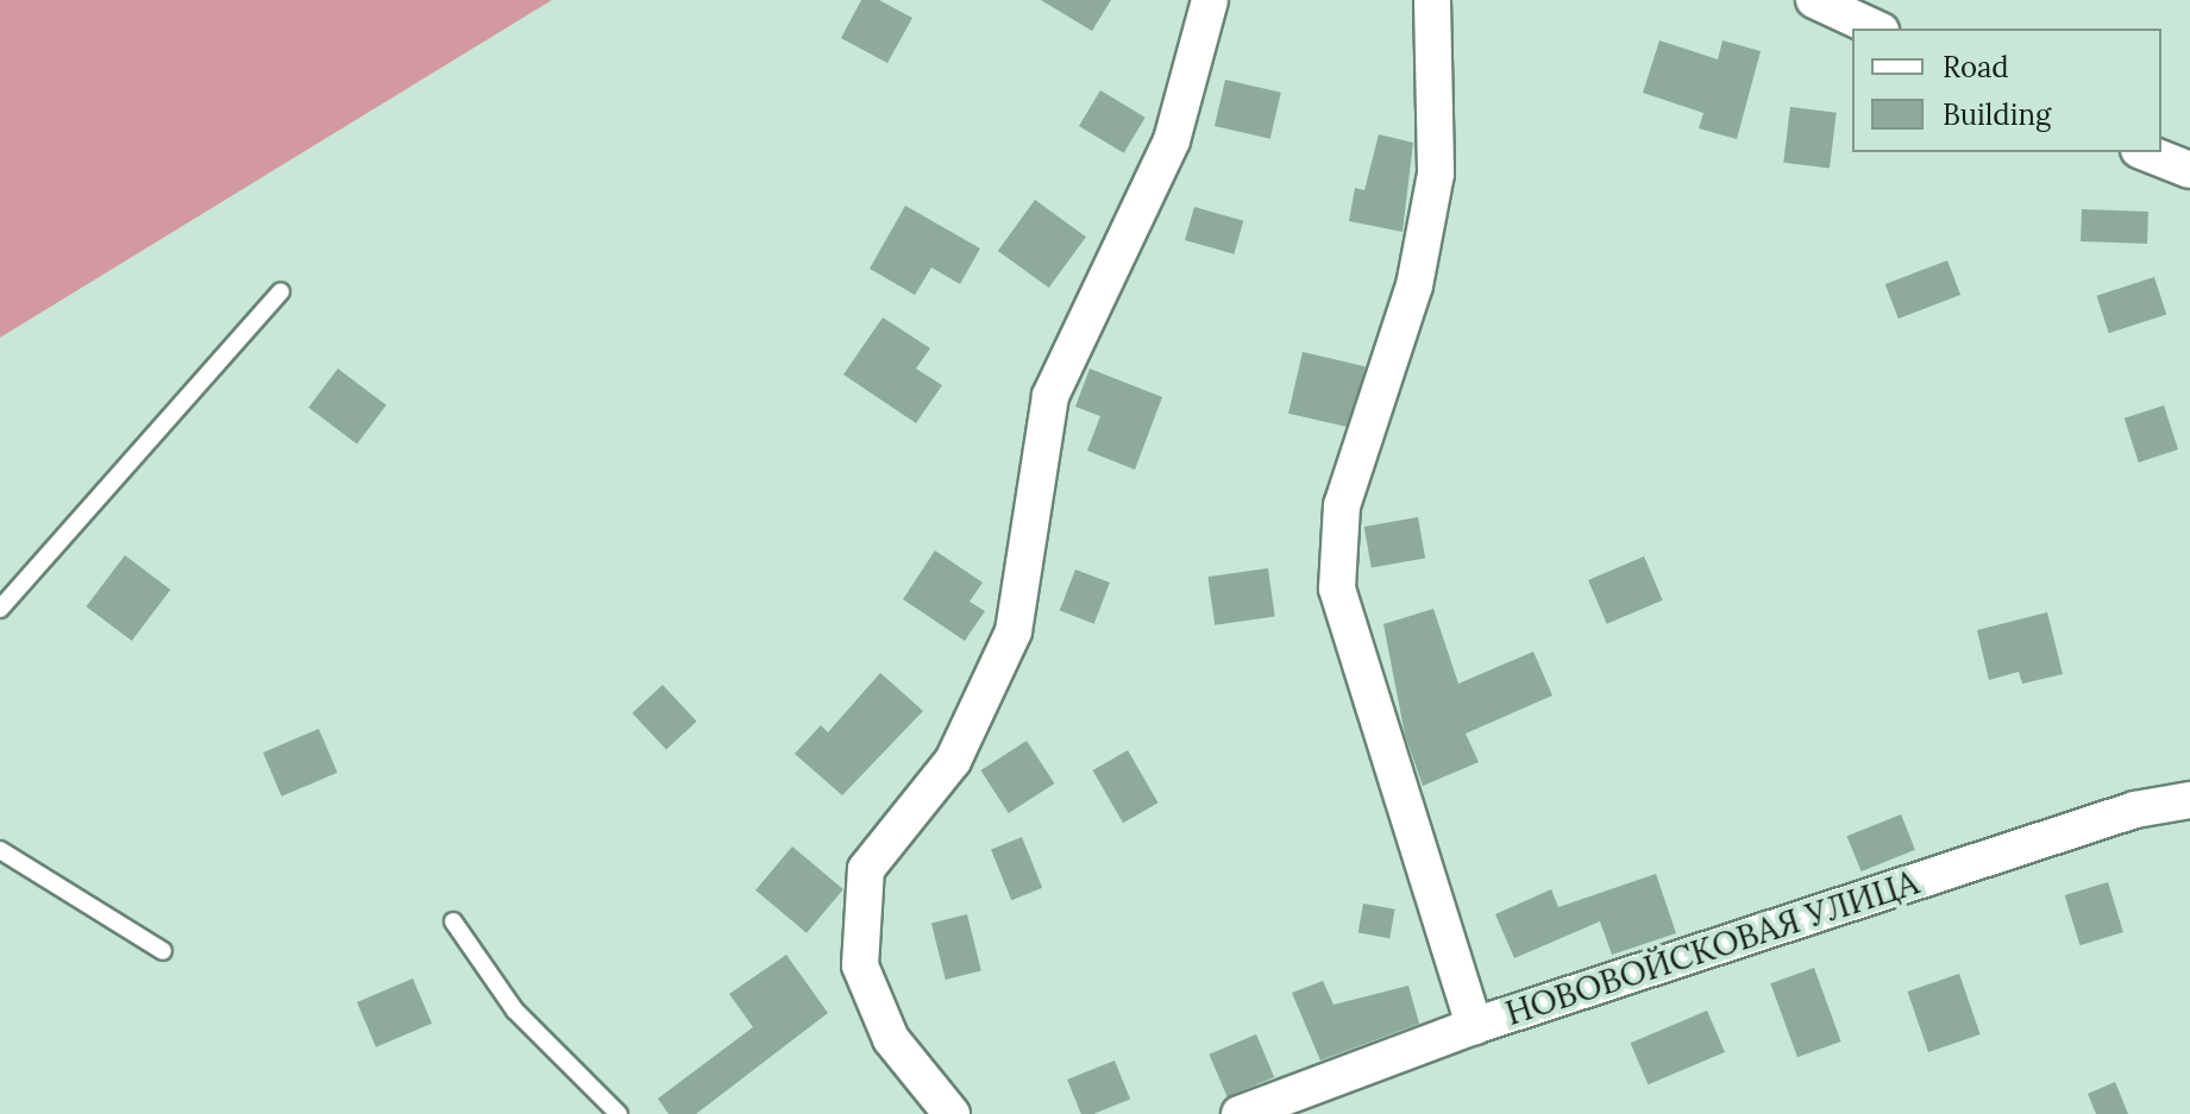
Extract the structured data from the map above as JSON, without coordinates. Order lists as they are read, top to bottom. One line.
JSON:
{"streets":{"street":["НОВОВОЙСКОВАЯ УЛИЦА"]},"legend":["Road","Building"]}
